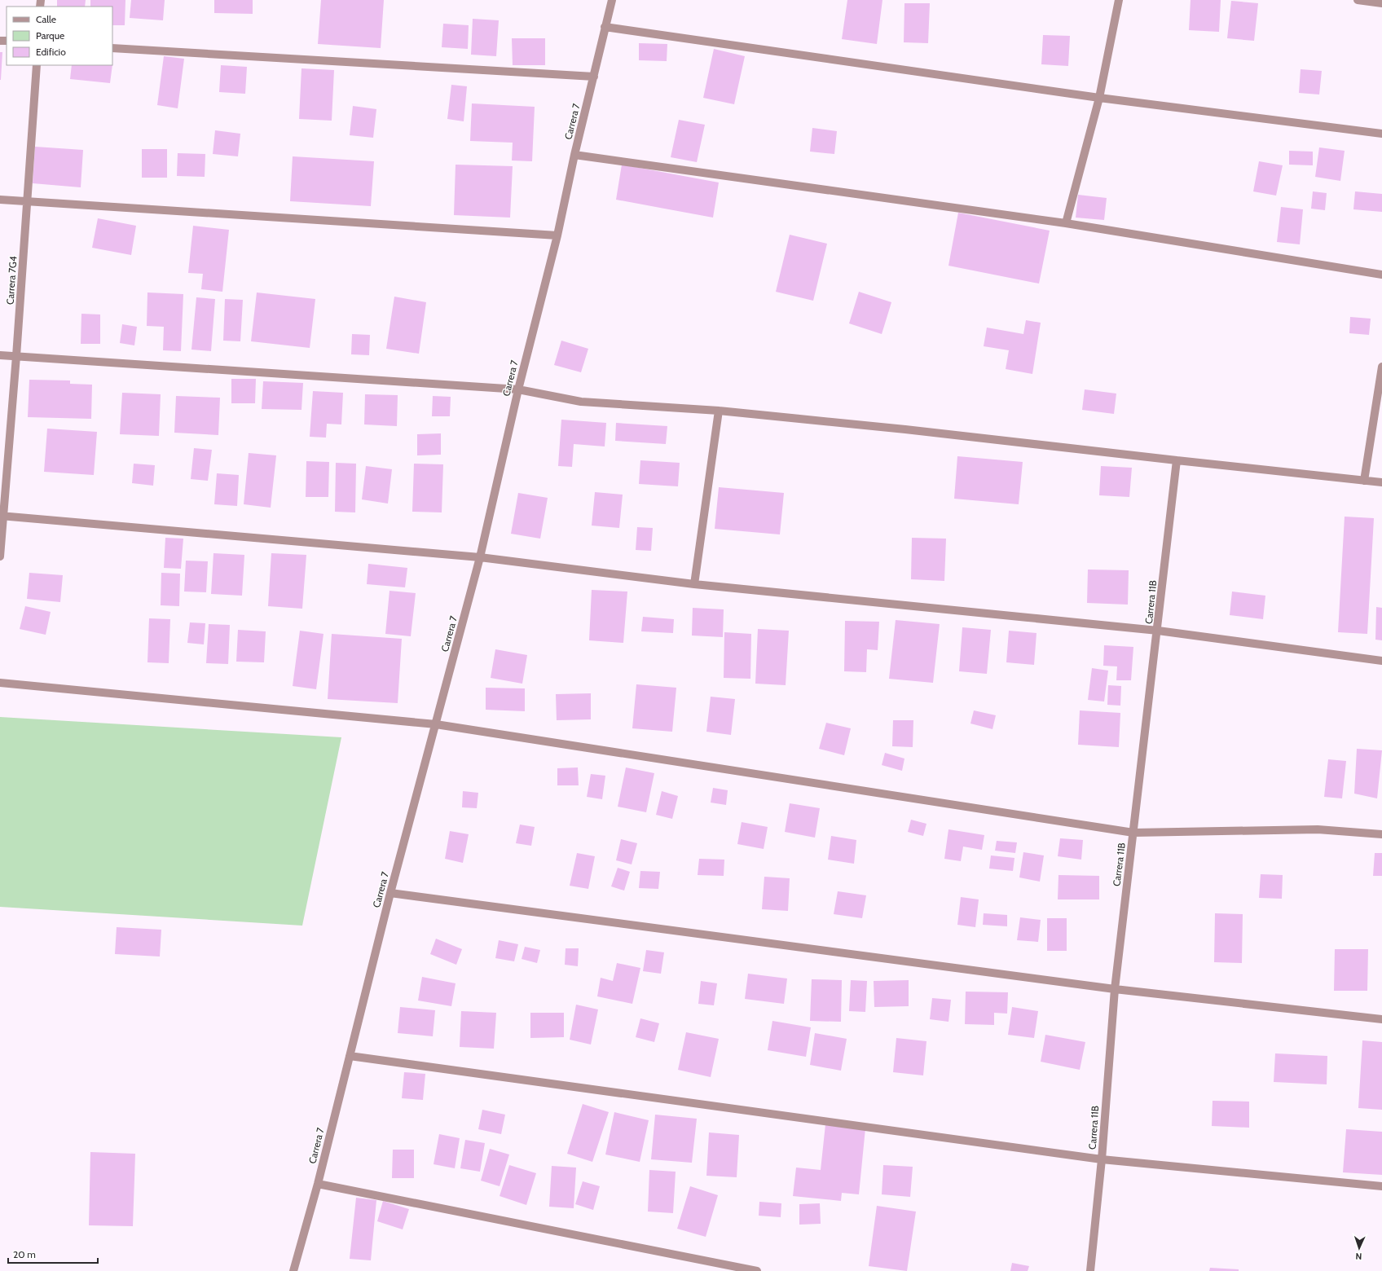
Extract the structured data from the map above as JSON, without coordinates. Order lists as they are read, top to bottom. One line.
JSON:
{"streets":{"street":["Carrera 7","Carrera 7G4","Carrera 11B"]},"legend":["Calle","Parque","Edificio"],"scale_bar":"20 m","north":"bottom"}
